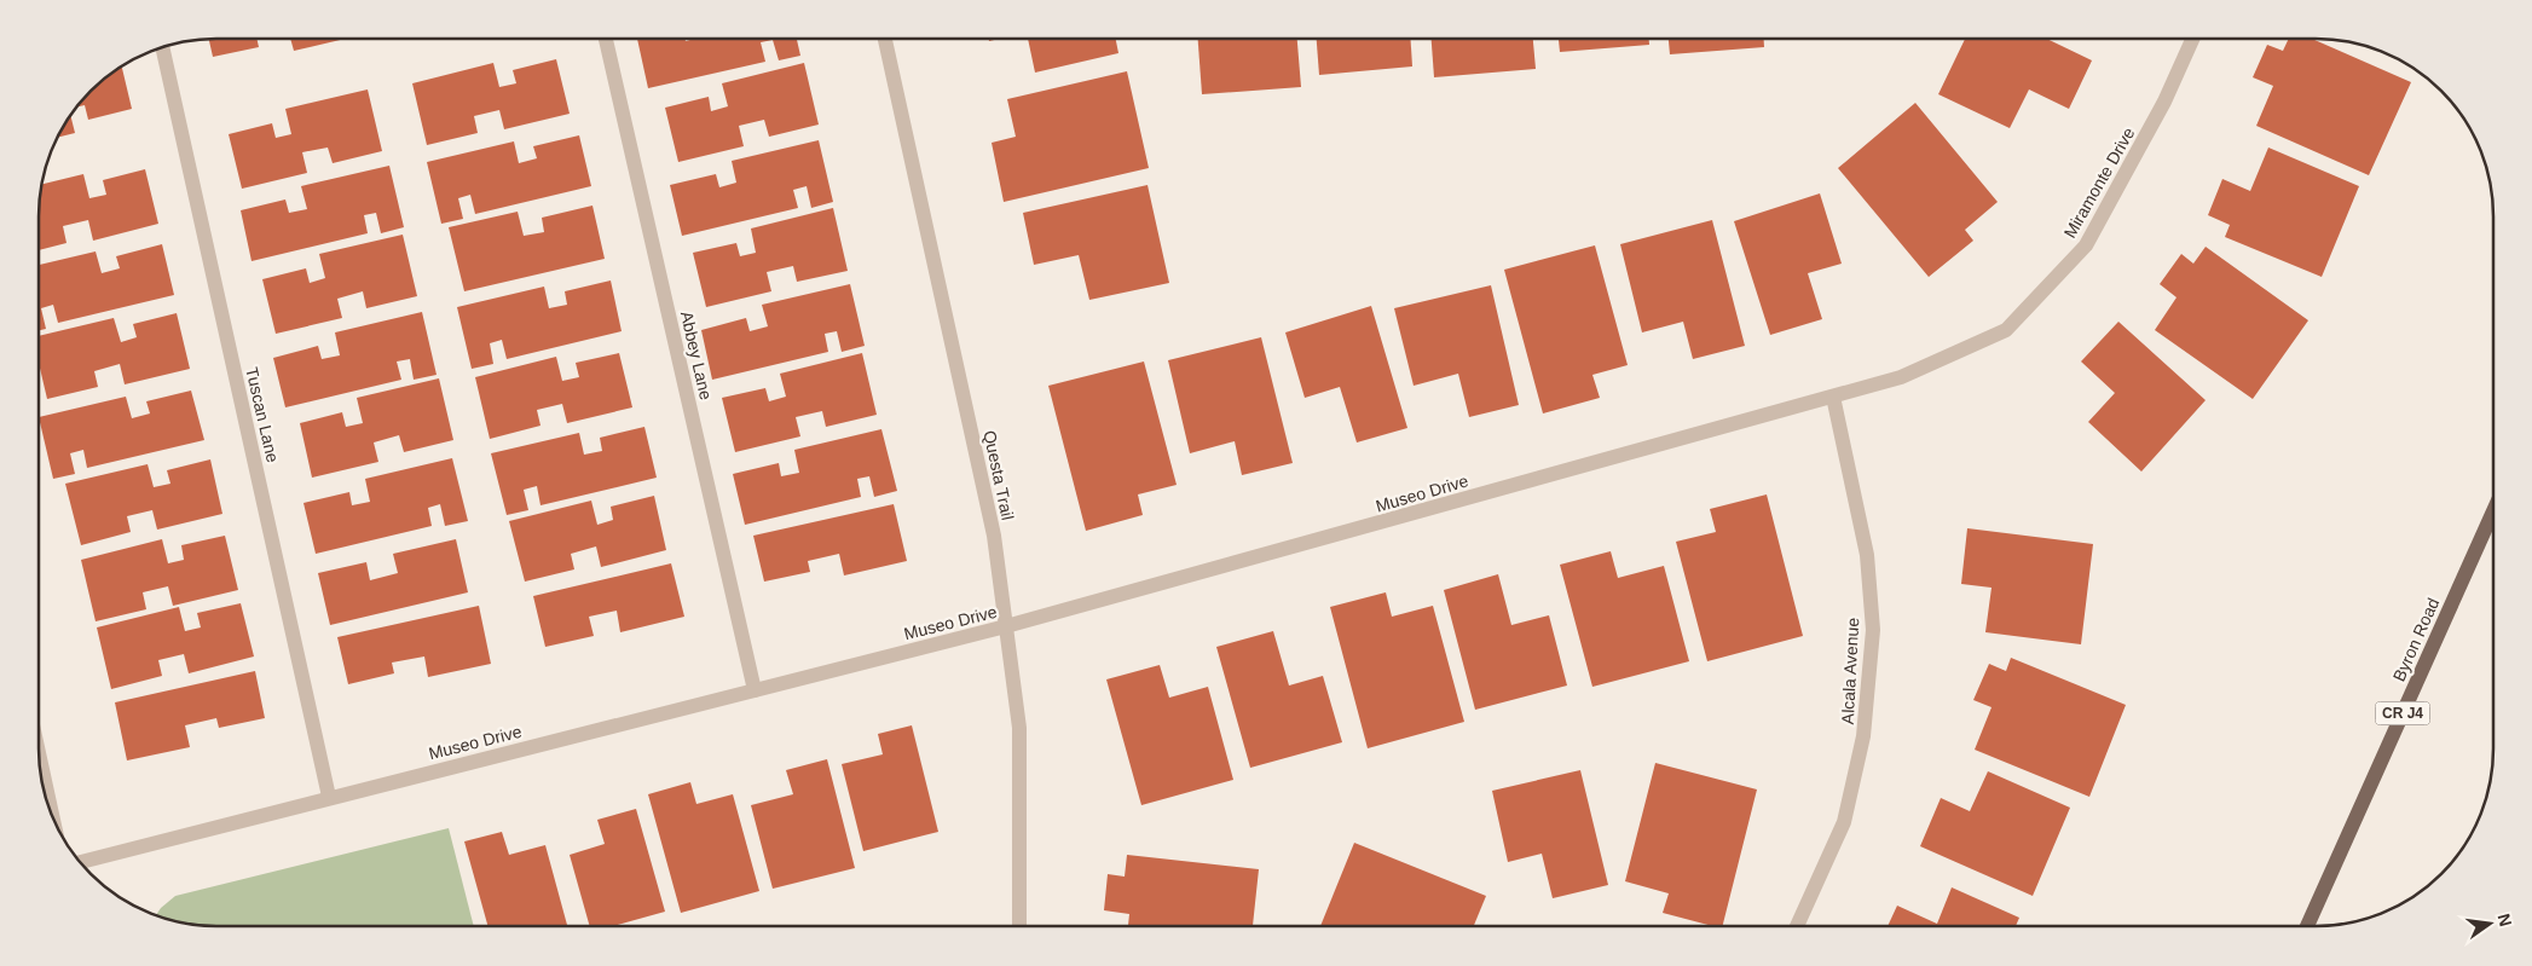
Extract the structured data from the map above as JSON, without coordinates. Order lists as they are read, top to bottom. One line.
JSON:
{"streets":{"main road":["Byron Road","CR J4"],"street":["Miramonte Drive","Abbey Lane","Tuscan Lane","Questa Trail","Museo Drive","Alcala Avenue"]},"crossings":[["Miramonte Drive","Museo Drive"],["Miramonte Drive","Alcala Avenue"],["Abbey Lane","Museo Drive"],["Tuscan Lane","Museo Drive"],["Questa Trail","Museo Drive"],["Museo Drive","Alcala Avenue"]],"north":"right"}
